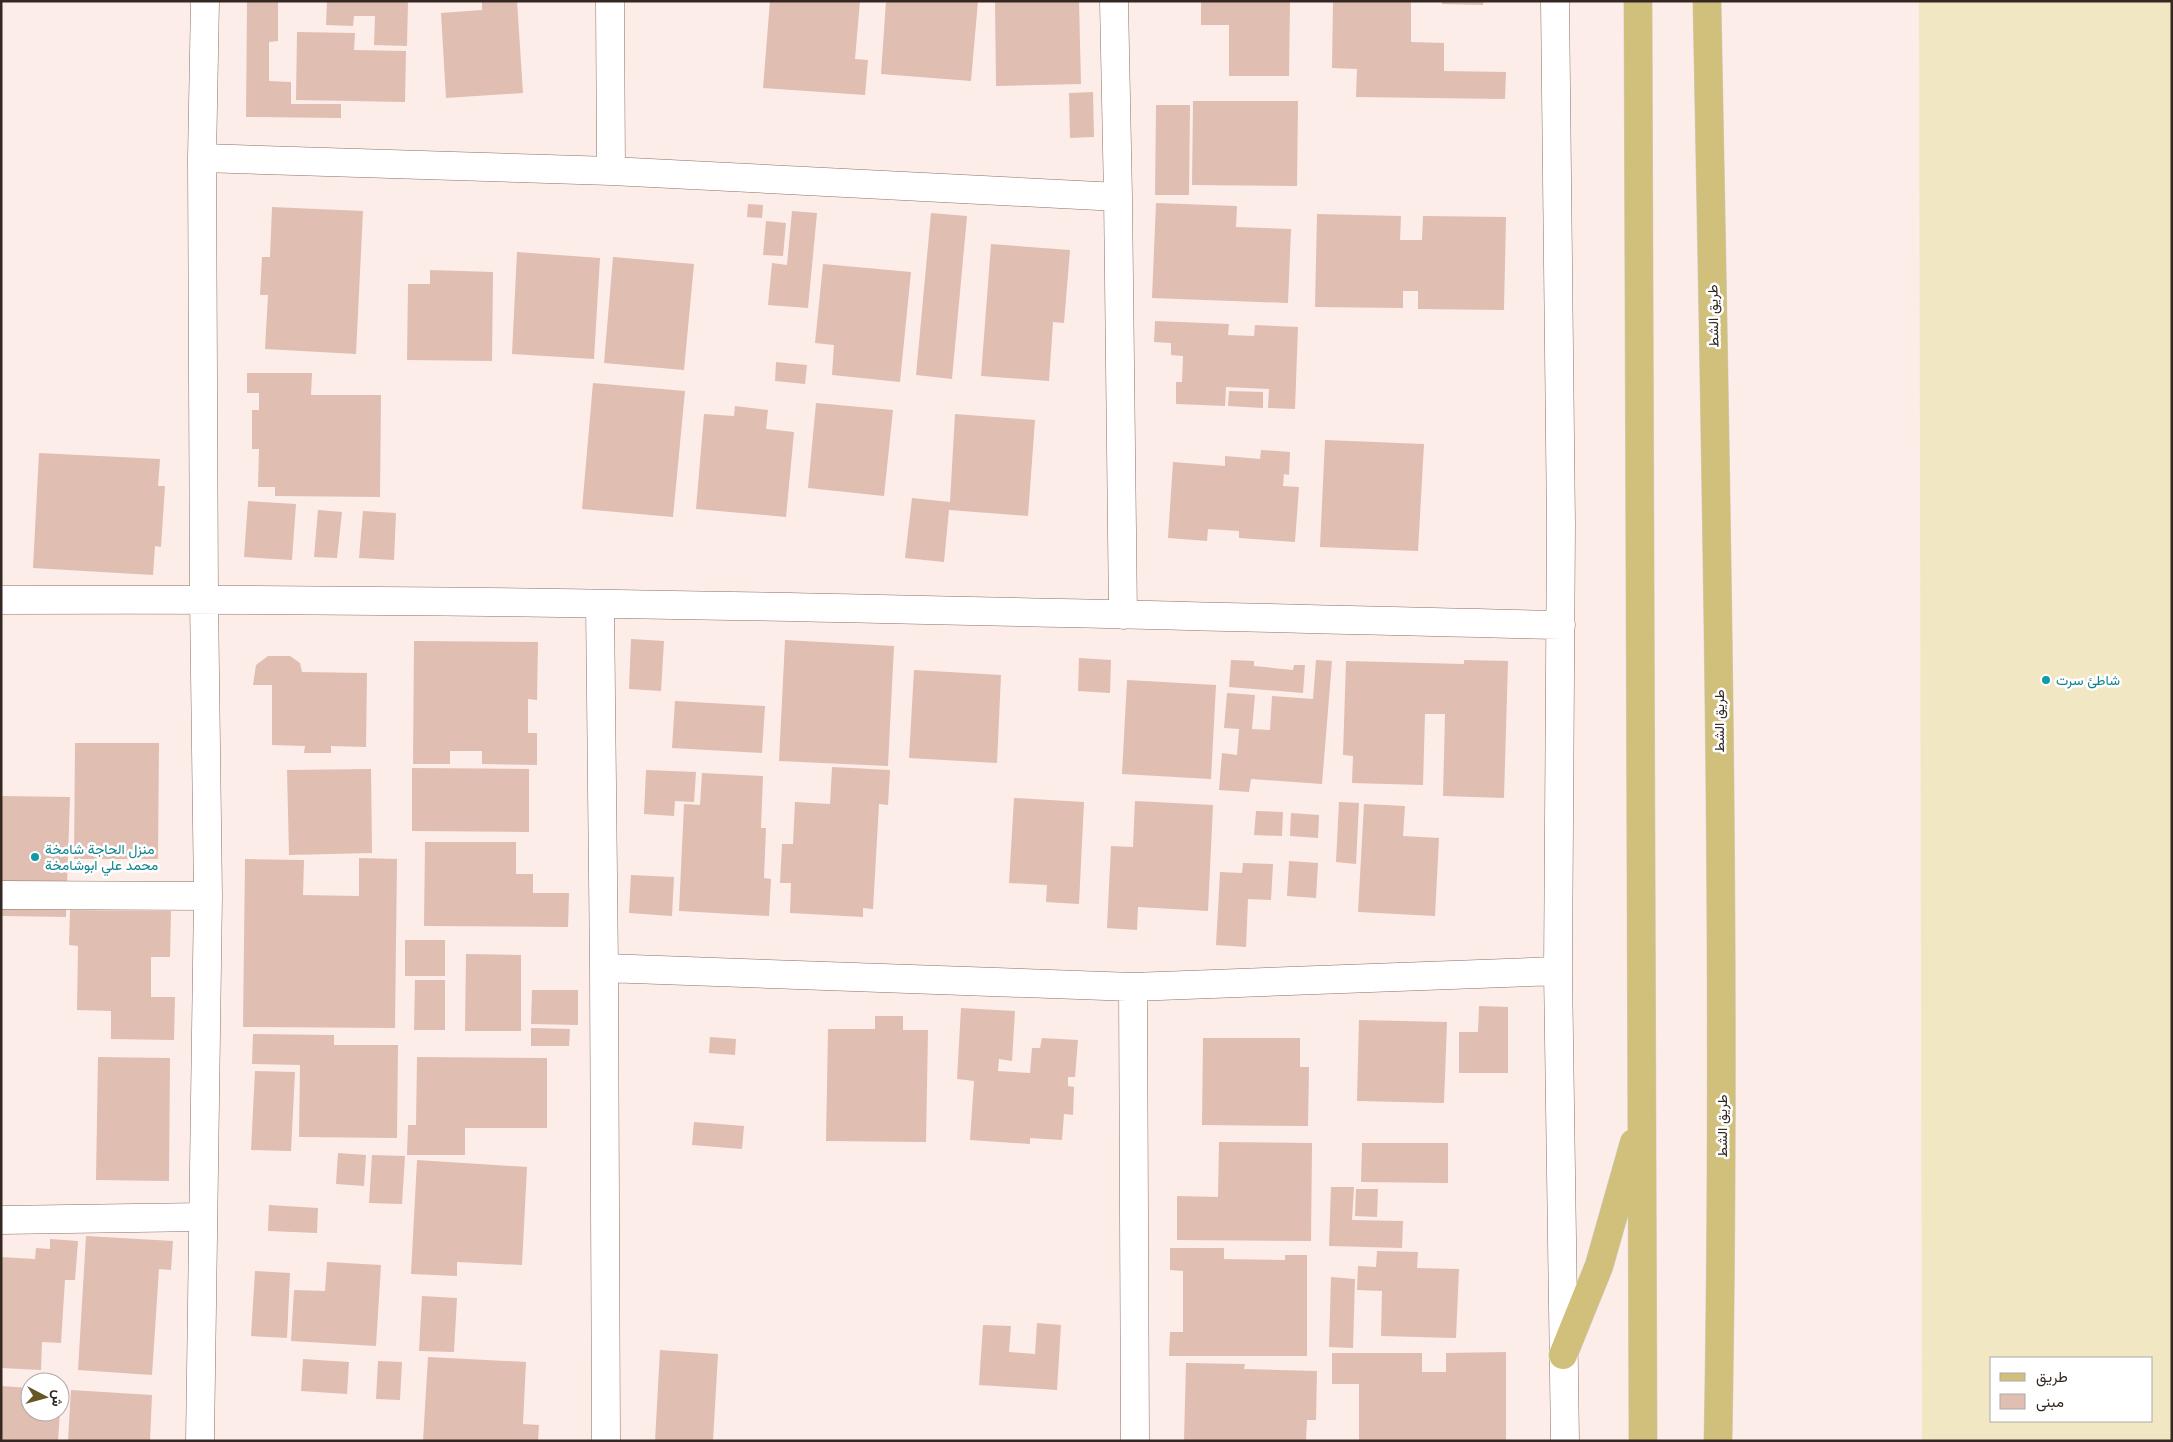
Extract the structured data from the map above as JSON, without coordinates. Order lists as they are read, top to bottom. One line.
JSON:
{"streets":{"main road":["طريق الشط"]},"places":["شاطئ سرت","منزل الحاجة شامخة محمد علي ابوشامخة"],"legend":["طريق","مبنى"],"north":"right"}
